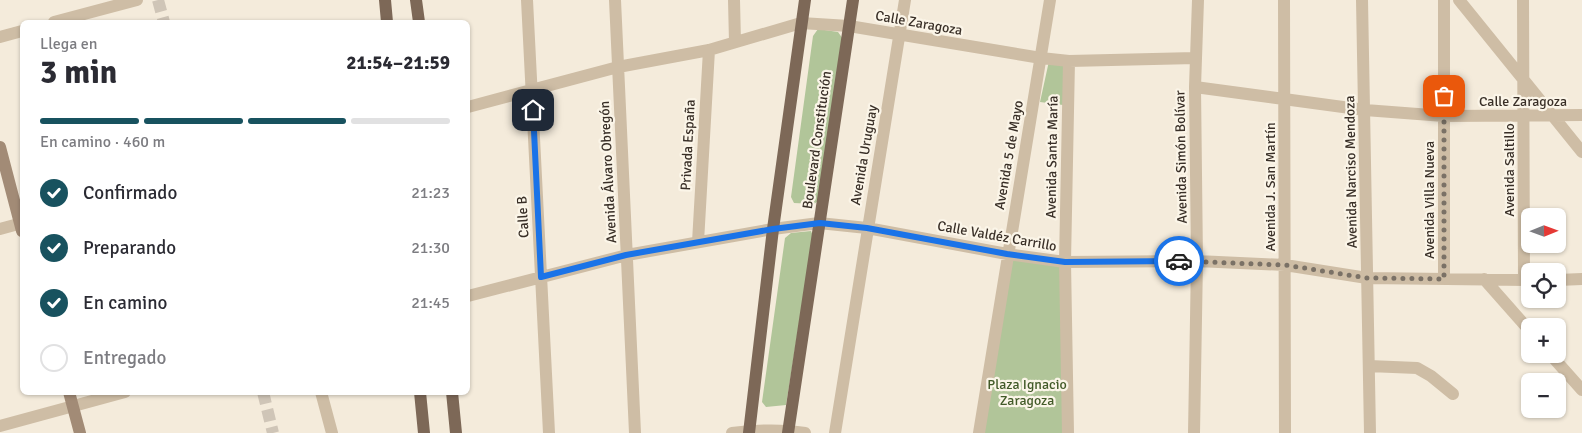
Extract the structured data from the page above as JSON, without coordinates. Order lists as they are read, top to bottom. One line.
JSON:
{"streets":{"main road":["Boulevard Constitución"],"street":["Calle Zaragoza","Privada España","Avenida Uruguay","Avenida 5 de Mayo","Avenida Santa María","Avenida Simón Bolívar","Avenida Saltillo","Avenida Álvaro Obregón","Avenida Narciso Mendoza","Avenida J. San Martín","Avenida Villa Nueva","Calle B","Calle Valdéz Carrillo"]},"crossings":[["Calle Zaragoza","Boulevard Constitución"],["Calle Zaragoza","Privada España"],["Calle Zaragoza","Avenida Uruguay"],["Calle Zaragoza","Avenida 5 de Mayo"],["Calle Zaragoza","Avenida Santa María"],["Calle Zaragoza","Avenida Simón Bolívar"],["Calle Zaragoza","Avenida Saltillo"],["Calle Zaragoza","Avenida Álvaro Obregón"],["Calle Zaragoza","Avenida Narciso Mendoza"],["Calle Zaragoza","Avenida J. San Martín"],["Calle Zaragoza","Avenida Villa Nueva"],["Calle Zaragoza","Calle B"],["Boulevard Constitución","Calle Valdéz Carrillo"],["Privada España","Calle Valdéz Carrillo"],["Avenida Uruguay","Calle Valdéz Carrillo"],["Avenida 5 de Mayo","Calle Valdéz Carrillo"],["Avenida Santa María","Calle Valdéz Carrillo"],["Avenida Simón Bolívar","Calle Valdéz Carrillo"],["Avenida Álvaro Obregón","Calle Valdéz Carrillo"],["Avenida Narciso Mendoza","Calle Valdéz Carrillo"],["Avenida J. San Martín","Calle Valdéz Carrillo"],["Avenida Villa Nueva","Calle Valdéz Carrillo"],["Calle B","Calle Valdéz Carrillo"]],"parks":["Plaza Ignacio Zaragoza"],"north":"right","page":{"heading":["3 min","Llega en","21:54–21:59"],"bar":"En camino · 460 m","list":[["Confirmado","21:23"],["Preparando","21:30"],["En camino","21:45"],"Entregado"],"map_buttons":["+","−"]}}
